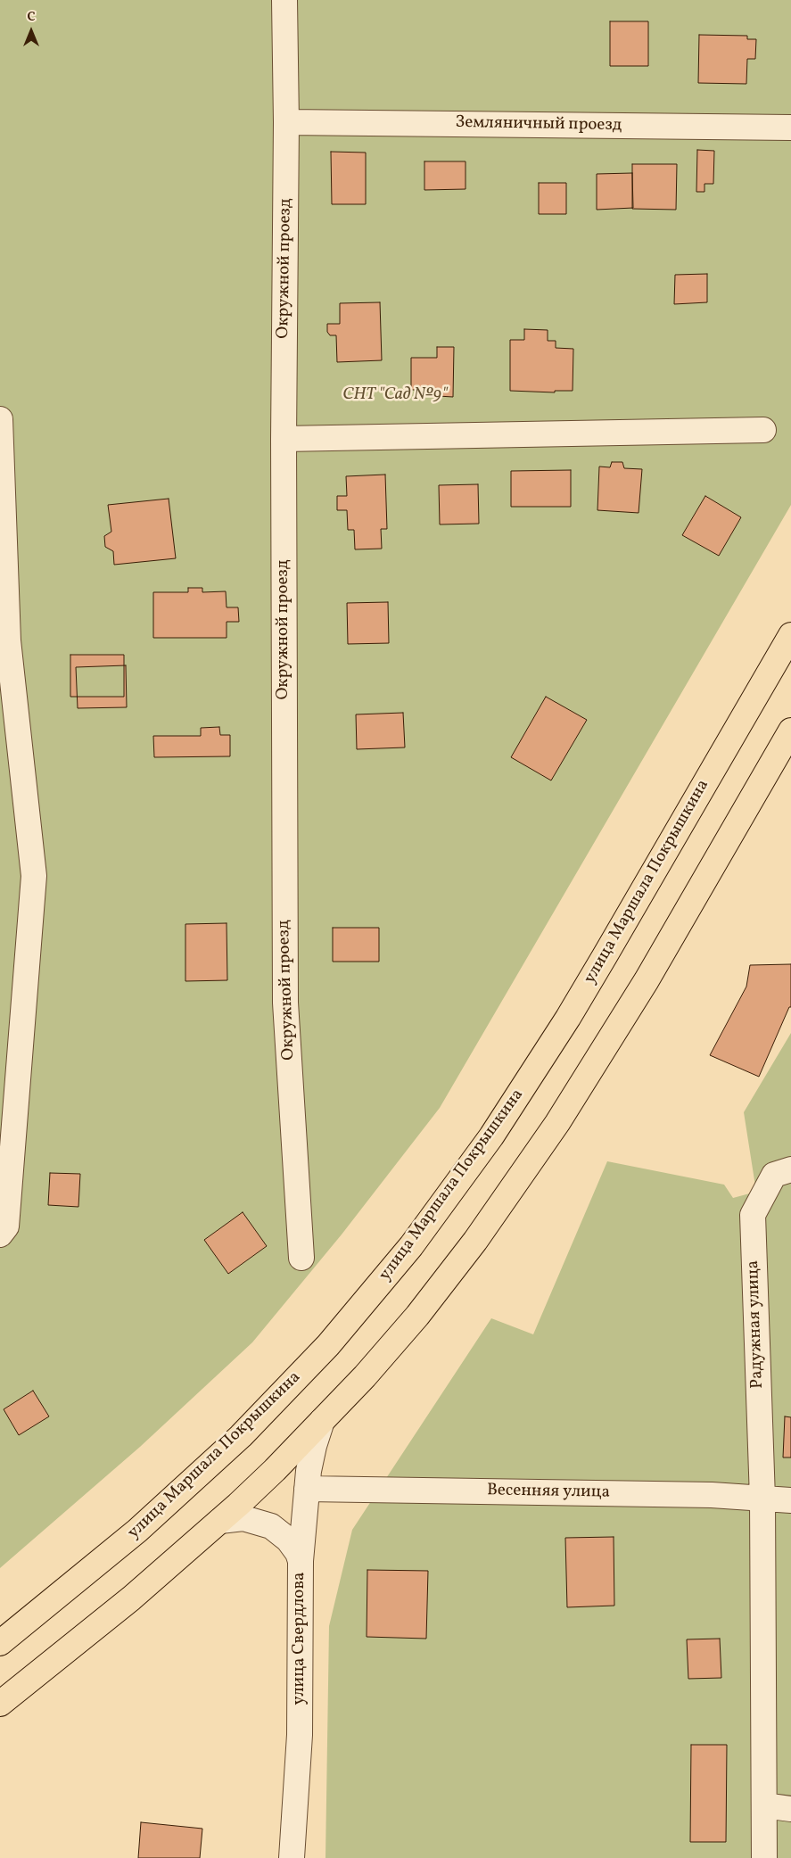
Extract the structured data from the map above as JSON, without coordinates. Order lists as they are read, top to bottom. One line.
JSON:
{"streets":{"main road":["улица Маршала Покрышкина"],"street":["Земляничный проезд","Окружной проезд","Радужная улица","Весенняя улица","улица Свердлова"]},"crossings":[["Земляничный проезд","Окружной проезд"],["Радужная улица","Весенняя улица"],["Весенняя улица","улица Свердлова"]],"parks":["СНТ \"Сад №9\""],"north":"top"}
